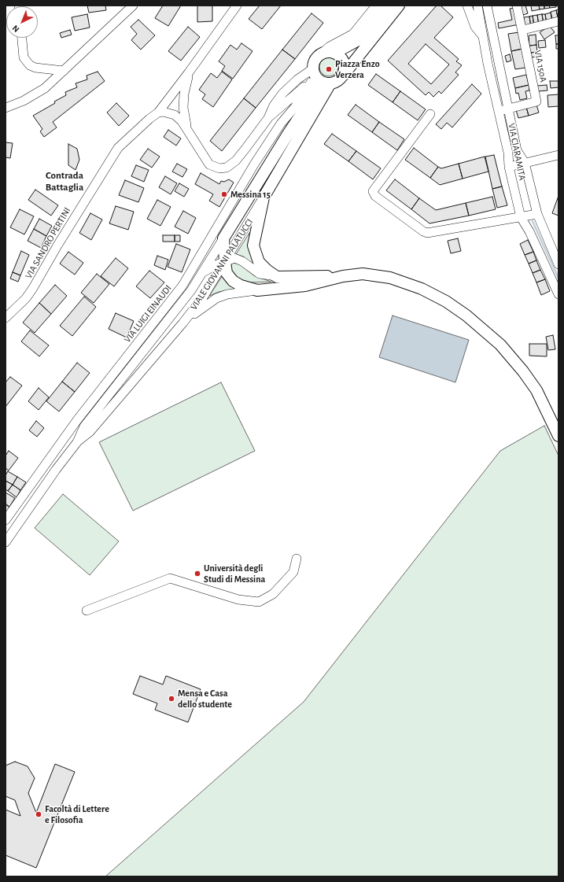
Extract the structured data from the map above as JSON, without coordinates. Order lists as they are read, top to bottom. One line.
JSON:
{"streets":{"main road":["VIALE GIOVANNI PALATUCCI"],"street":["VIA 150A","VIA CIARAMITA","VIA SANDRO PERTINI","VIA LUIGI EINAUDI"]},"crossings":[["VIA 150A","VIA CIARAMITA"],["VIALE GIOVANNI PALATUCCI","VIA LUIGI EINAUDI"]],"districts":["Contrada Battaglia"],"places":["Piazza Enzo Verzera","Messina 15","Università degli Studi di Messina","Mensa e Casa dello studente","Facoltà di Lettere e Filosofia"],"north":"bottom left"}
